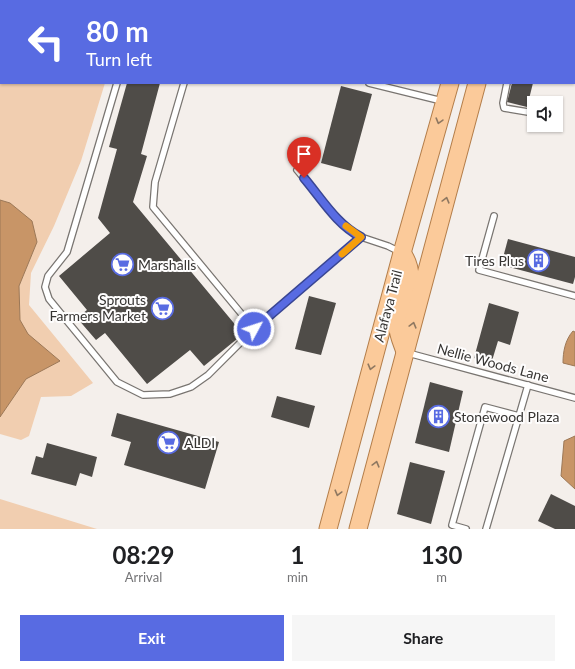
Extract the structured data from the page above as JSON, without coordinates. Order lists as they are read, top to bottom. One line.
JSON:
{"streets":{"main road":["Alafaya Trail"],"lane":["Nellie Woods Lane"]},"crossings":[["Alafaya Trail","Nellie Woods Lane"]],"places":{"building":["Tires Plus","Stonewood Plaza"],"supermarket":["Marshalls","Sprouts Farmers Market","ALDI"]},"page":{"turn":["80 m","Turn left"],"eta":["08:29","Arrival","1","min","130","m"],"buttons":["Exit","Share"]}}
